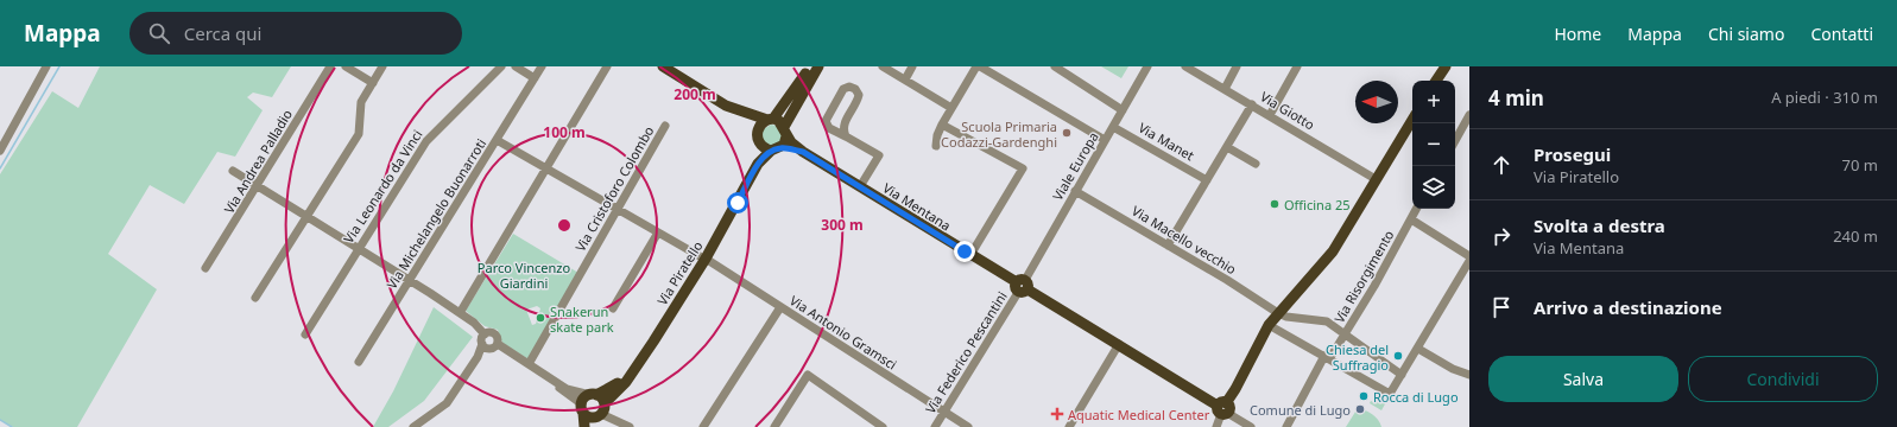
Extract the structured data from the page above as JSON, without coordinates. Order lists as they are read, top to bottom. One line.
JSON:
{"streets":{"main road":["Via Mentana","Via Piratello"],"street":["Via Giotto","Via Manet","Via Andrea Palladio","Viale Europa","Via Leonardo da Vinci","Via Cristoforo Colombo","Via Michelangelo Buonarroti","Via Macello vecchio","Via Risorgimento","Via Antonio Gramsci","Via Federico Pescantini"]},"crossings":[["Via Manet","Viale Europa"],["Viale Europa","Via Mentana"],["Viale Europa","Via Macello vecchio"],["Viale Europa","Via Federico Pescantini"],["Via Cristoforo Colombo","Via Antonio Gramsci"],["Via Mentana","Via Piratello"],["Via Mentana","Via Federico Pescantini"],["Via Michelangelo Buonarroti","Via Antonio Gramsci"],["Via Macello vecchio","Via Risorgimento"],["Via Piratello","Via Antonio Gramsci"],["Via Antonio Gramsci","Via Federico Pescantini"]],"parks":["Parco Vincenzo Giardini"],"places":{"other":["Scuola Primaria Codazzi-Gardenghi","Officina 25","Snakerun skate park","Chiesa del Suffragio","Rocca di Lugo","Comune di Lugo"],"health":["Aquatic Medical Center"]},"north":"left","page":{"header":"Mappa","search":"Cerca qui","nav":["Home","Mappa","Chi siamo","Contatti"],"heading":["4 min","A piedi · 310 m"],"map_buttons":["+","−"],"list":[["Prosegui","Via Piratello","70 m"],["Svolta a destra","Via Mentana","240 m"],"Arrivo a destinazione"],"buttons":["Salva","Condividi"]},"rings":["200 m","100 m","300 m"]}
